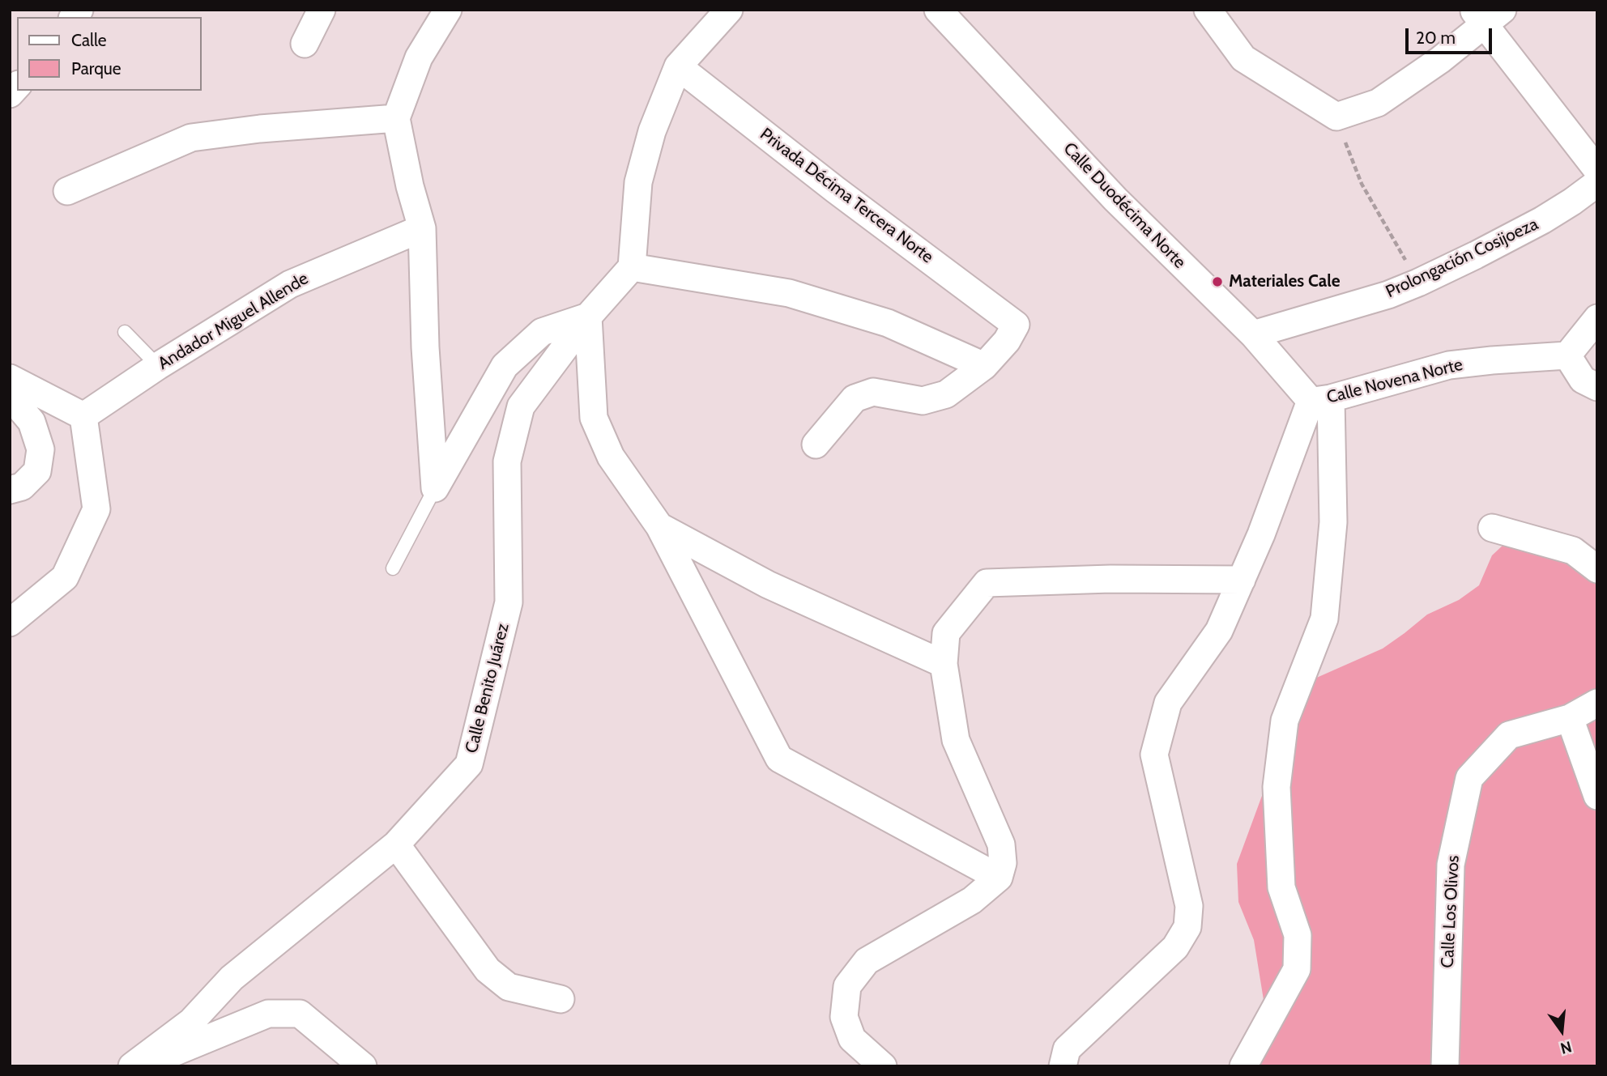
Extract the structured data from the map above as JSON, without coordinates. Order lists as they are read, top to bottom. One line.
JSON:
{"streets":{"street":["Privada Décima Tercera Norte","Calle Duodécima Norte","Prolongación Cosijoeza","Andador Miguel Allende","Calle Novena Norte","Calle Benito Juárez","Calle Los Olivos"]},"crossings":[["Calle Duodécima Norte","Prolongación Cosijoeza"],["Calle Duodécima Norte","Calle Novena Norte"]],"places":["Materiales Cale"],"legend":["Calle","Parque"],"scale_bar":"20 m","north":"bottom"}
